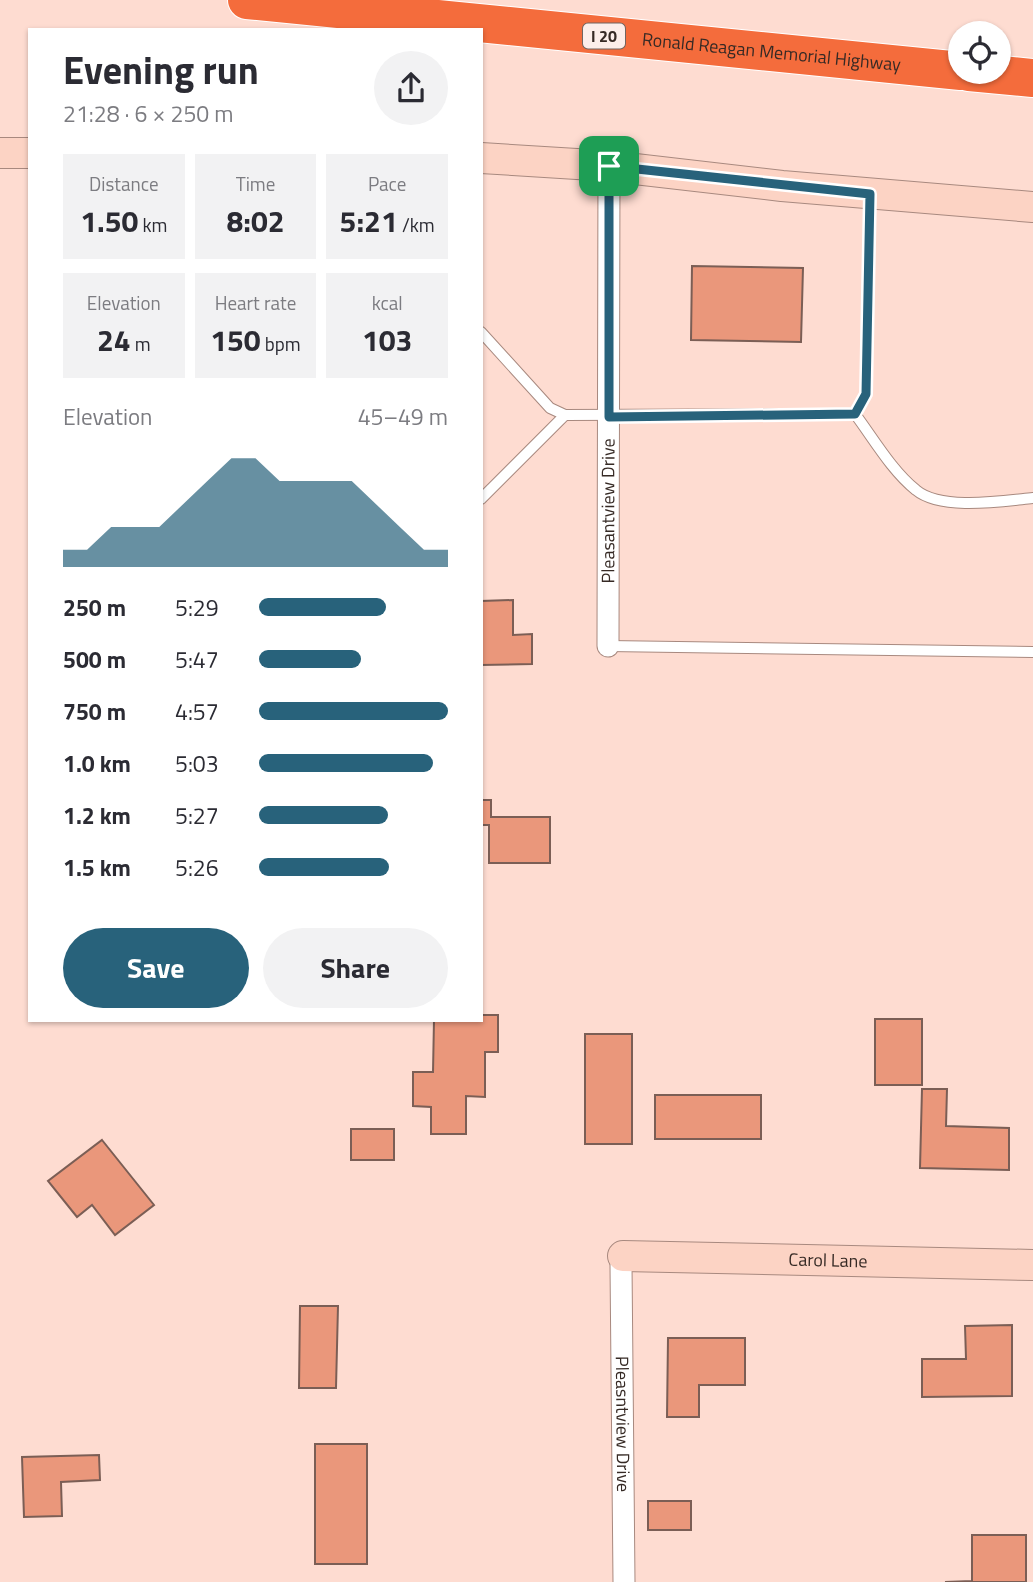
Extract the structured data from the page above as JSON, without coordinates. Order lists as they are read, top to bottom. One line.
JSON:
{"streets":{"highway":["I 20","Ronald Reagan Memorial Highway"],"main road":["Carol Lane"],"street":["Pleasantview Drive","Pleasntview Drive"]},"crossings":[["Carol Lane","Pleasntview Drive"]],"page":{"heading":["Evening run","21:28 · 6 × 250 m"],"stats":[["Distance","1.50 km"],["Time","8:02"],["Pace","5:21 /km"],["Elevation","24 m"],["Heart rate","150 bpm"],["kcal","103"]],"chart":["Elevation","45–49 m"],"list":[{"name":"250 m","note":"5:29"},{"name":"500 m","note":"5:47"},{"name":"750 m","note":"4:57"},{"name":"1.0 km","note":"5:03"},{"name":"1.2 km","note":"5:27"},{"name":"1.5 km","note":"5:26"}],"buttons":["Save","Share"]}}
